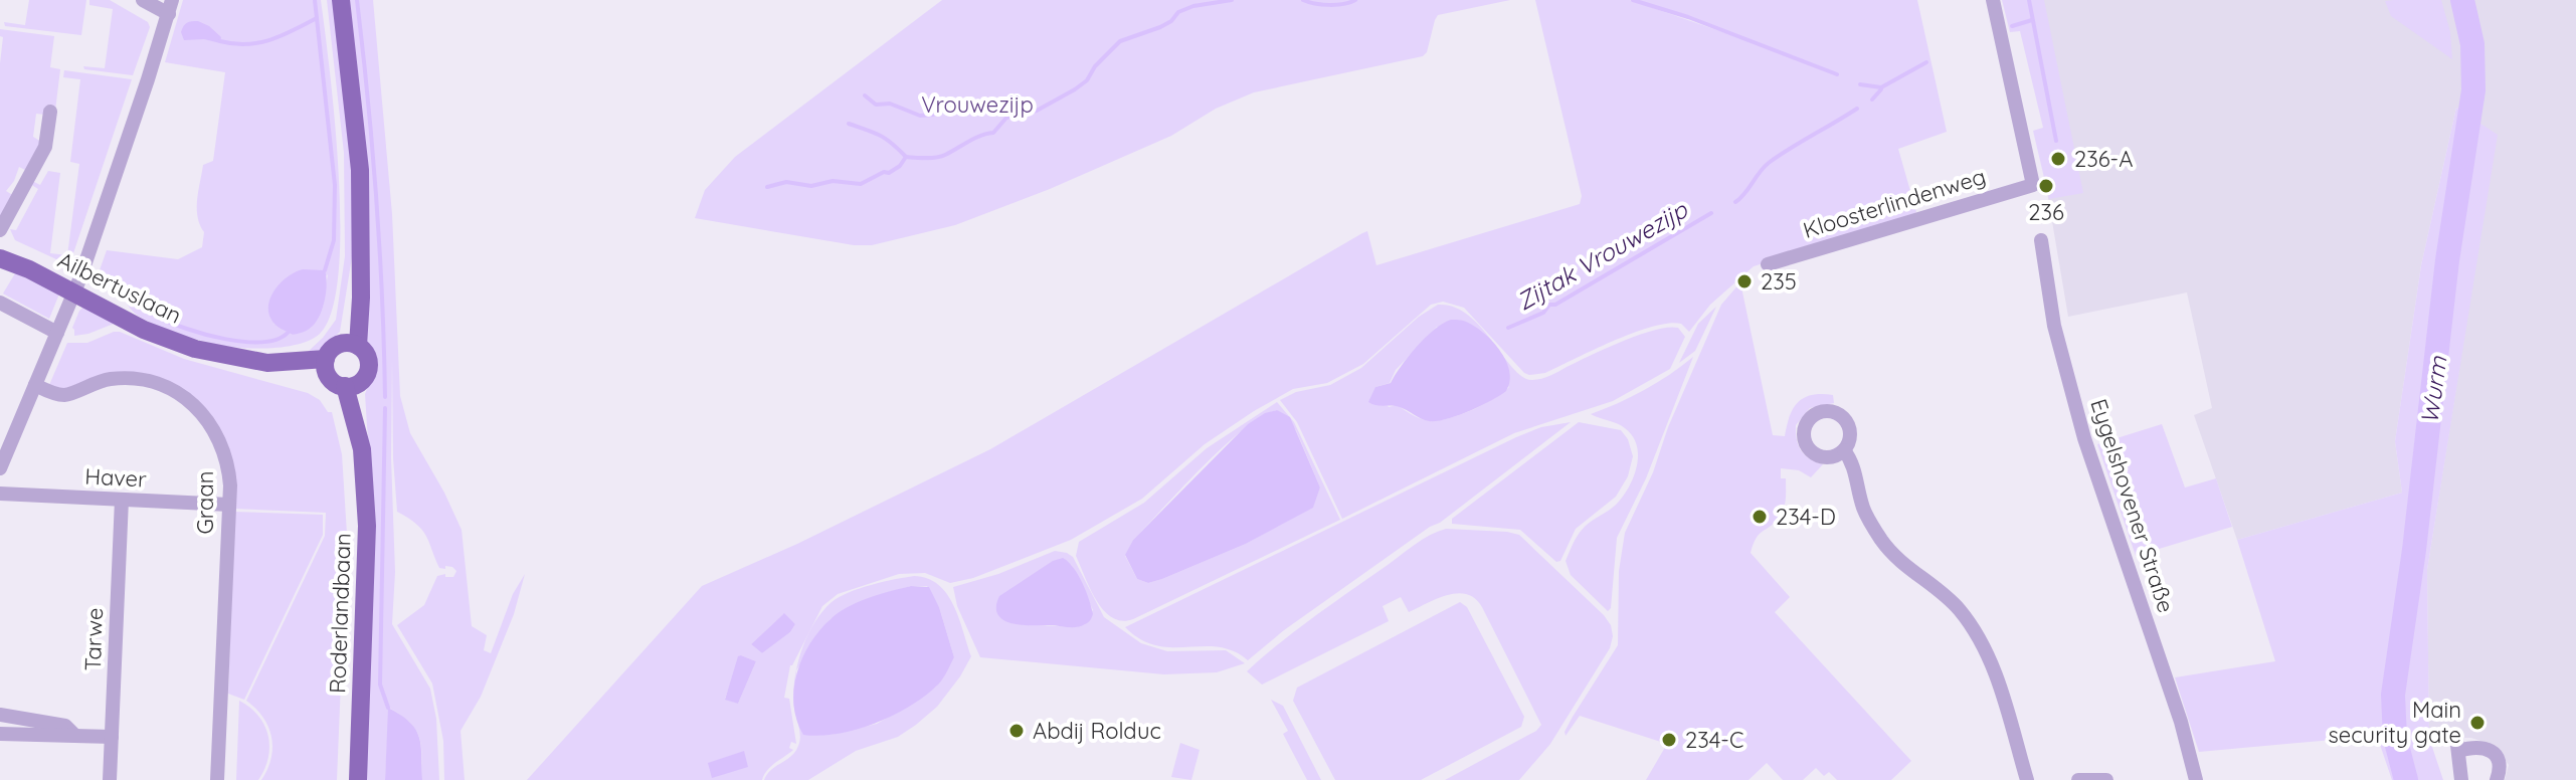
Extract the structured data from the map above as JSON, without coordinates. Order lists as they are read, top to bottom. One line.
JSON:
{"streets":{"main road":["Ailbertuslaan","Roderlandbaan"],"street":["Kloosterlindenweg","Haver","Graan","Eygelshovener Straße","Tarwe"]},"crossings":[["Ailbertuslaan","Roderlandbaan"],["Haver","Graan"],["Haver","Tarwe"]],"water":["Zijtak Vrouwezijp","Wurm"],"parks":["Vrouwezijp"],"places":["236-A","236","235","234-D","Main security gate","Abdij Rolduc","234-C"]}
